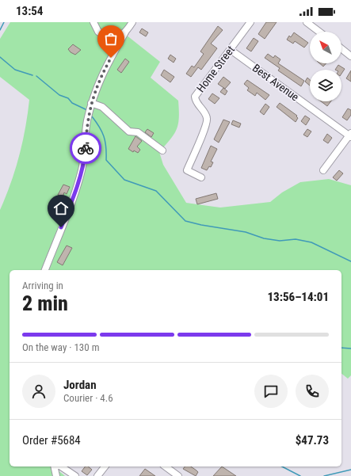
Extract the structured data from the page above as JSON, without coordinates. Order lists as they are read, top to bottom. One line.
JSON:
{"streets":{"street":["Home Street","Best Avenue"]},"crossings":[["Home Street","Best Avenue"]],"north":"top left","page":{"status":"13:54","heading":["2 min","Arriving in","13:56–14:01"],"panel":["Jordan","Courier · 4.6","Order #5684","$47.73"],"bar":"On the way · 130 m"}}
